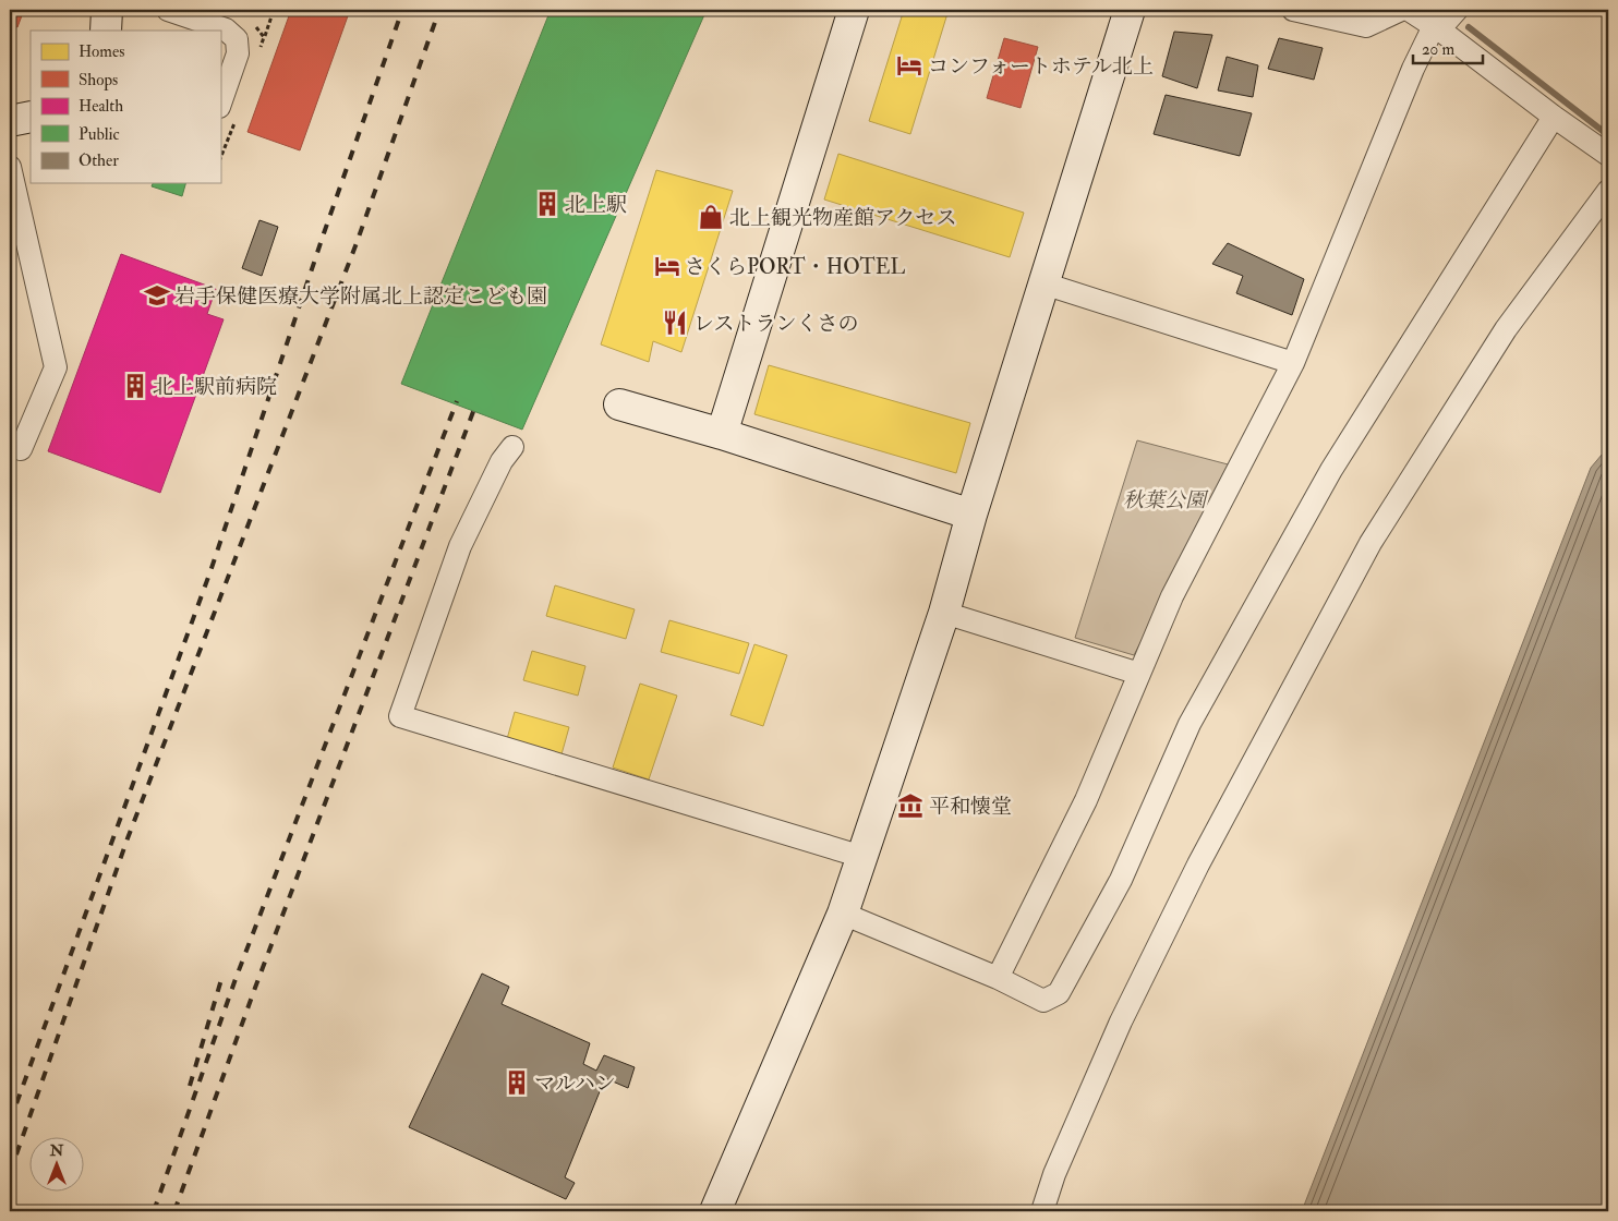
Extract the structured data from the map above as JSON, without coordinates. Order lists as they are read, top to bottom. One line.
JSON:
{"parks":["秋葉公園"],"places":{"hotel":["コンフォートホテル北上","さくらPORT・HOTEL"],"building":["北上駅","北上駅前病院","マルハン"],"shop":["北上観光物産館アクセス"],"school or university":["岩手保健医療大学附属北上認定こども園"],"restaurant":["レストランくさの"],"museum":["平和懐堂"]},"legend":["Homes","Shops","Health","Public","Other"],"scale_bar":"20 m","north":"top"}
